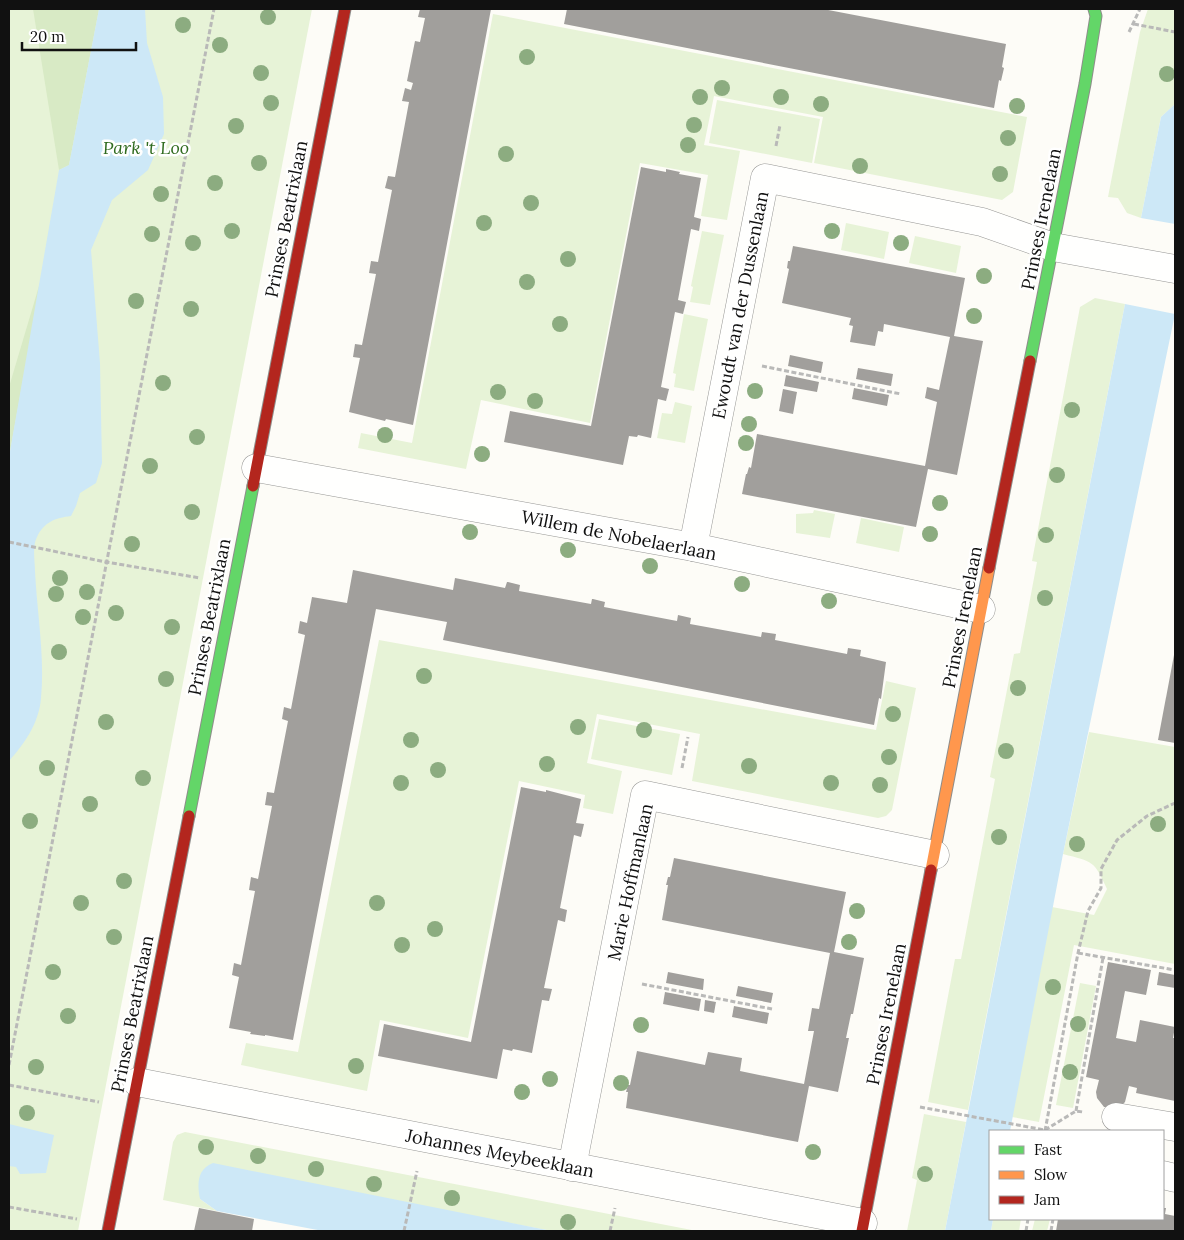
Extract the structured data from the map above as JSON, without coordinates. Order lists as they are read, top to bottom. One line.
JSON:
{"streets":{"street":["Prinses Beatrixlaan","Prinses Irenelaan","Ewoudt van der Dussenlaan","Willem de Nobelaerlaan","Marie Hoffmanlaan","Johannes Meybeeklaan"]},"crossings":[["Prinses Beatrixlaan","Willem de Nobelaerlaan"],["Prinses Beatrixlaan","Johannes Meybeeklaan"],["Prinses Irenelaan","Ewoudt van der Dussenlaan"],["Prinses Irenelaan","Willem de Nobelaerlaan"],["Prinses Irenelaan","Marie Hoffmanlaan"],["Prinses Irenelaan","Johannes Meybeeklaan"],["Ewoudt van der Dussenlaan","Willem de Nobelaerlaan"],["Marie Hoffmanlaan","Johannes Meybeeklaan"]],"parks":["Park 't Loo"],"legend":["Fast","Slow","Jam"],"scale_bar":"20 m"}
